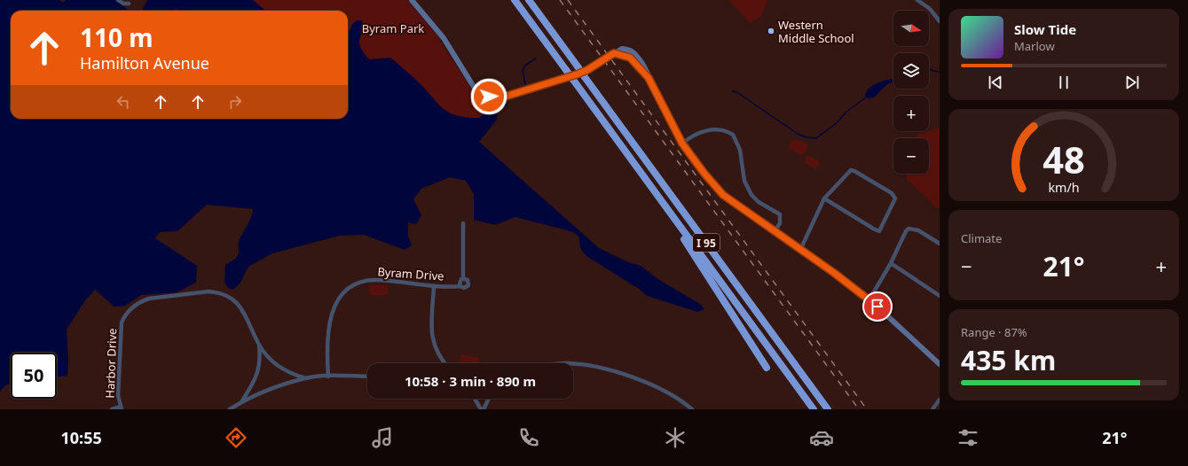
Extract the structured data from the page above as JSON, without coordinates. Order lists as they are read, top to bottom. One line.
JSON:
{"streets":{"highway":["I 95"],"street":["Byram Drive","Harbor Drive"]},"parks":["Byram Park"],"places":["Western Middle School"],"north":"right","page":{"map_buttons":["+","−"],"turn":["110 m","Hamilton Avenue"],"song":["Slow Tide","Marlow"],"tile":["Climate",["Range · 87%","435 km"]],"heat":["−","21°","+"],"limit":"50","trip":"10:58 · 3 min · 890 m","tabs":["10:55","21°"],"gauge":["48","km/h"]}}
